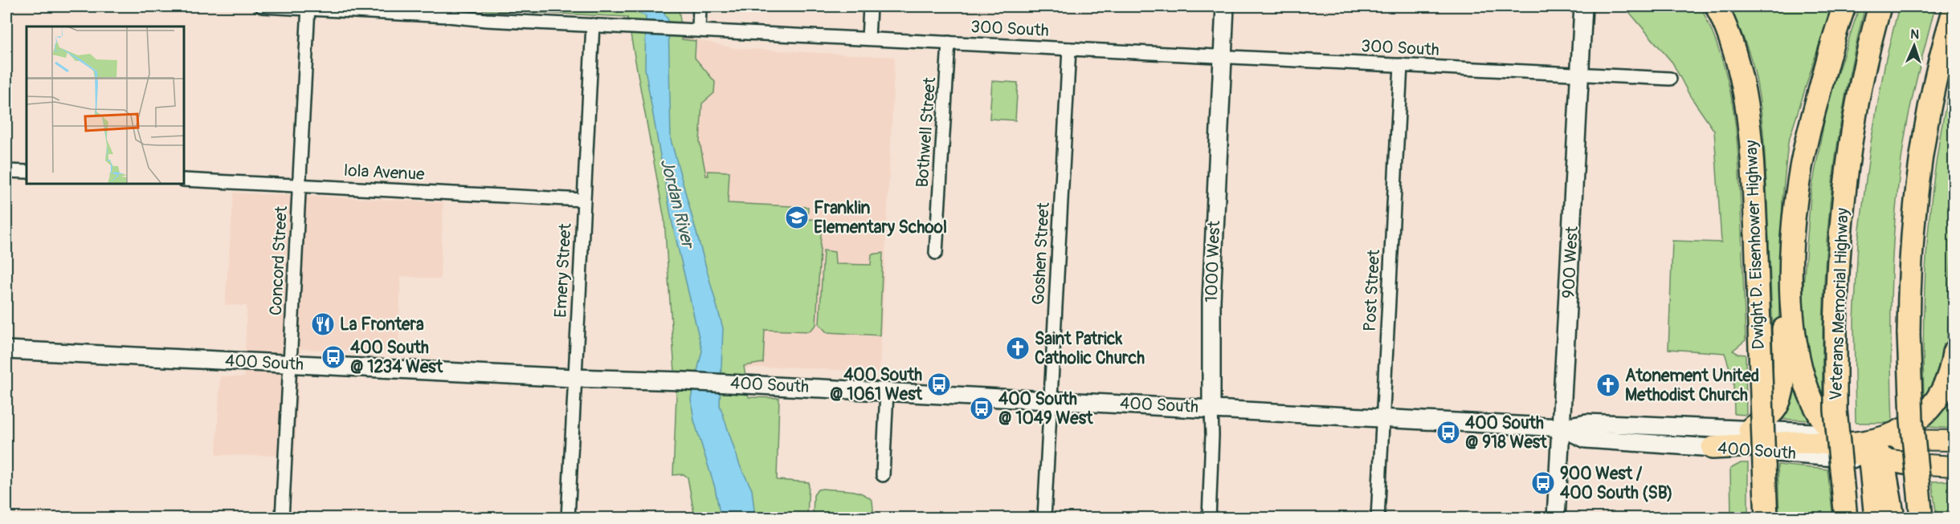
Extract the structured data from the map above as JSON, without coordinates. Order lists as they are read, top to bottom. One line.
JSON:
{"streets":{"highway":["Dwight D. Eisenhower Highway","Veterans Memorial Highway"],"main road":["1000 West","900 West","400 South"],"street":["300 South","Bothwell Street","Iola Avenue","Goshen Street","Concord Street","Emery Street","Post Street"]},"crossings":[["300 South","Bothwell Street"],["300 South","Goshen Street"],["300 South","Concord Street"],["300 South","1000 West"],["300 South","900 West"],["300 South","Emery Street"],["300 South","Post Street"],["Iola Avenue","Concord Street"],["Iola Avenue","Emery Street"],["Goshen Street","400 South"],["Concord Street","400 South"],["1000 West","400 South"],["900 West","400 South"],["Emery Street","400 South"],["Post Street","400 South"]],"water":["Jordan River"],"places":{"school or university":["Franklin Elementary School"],"restaurant":["La Frontera"],"church":["Saint Patrick Catholic Church","Atonement United Methodist Church"],"bus stop":["400 South @ 1234 West","400 South @ 1061 West","400 South @ 1049 West","400 South @ 918 West","900 West / 400 South (SB)"]},"north":"top"}
